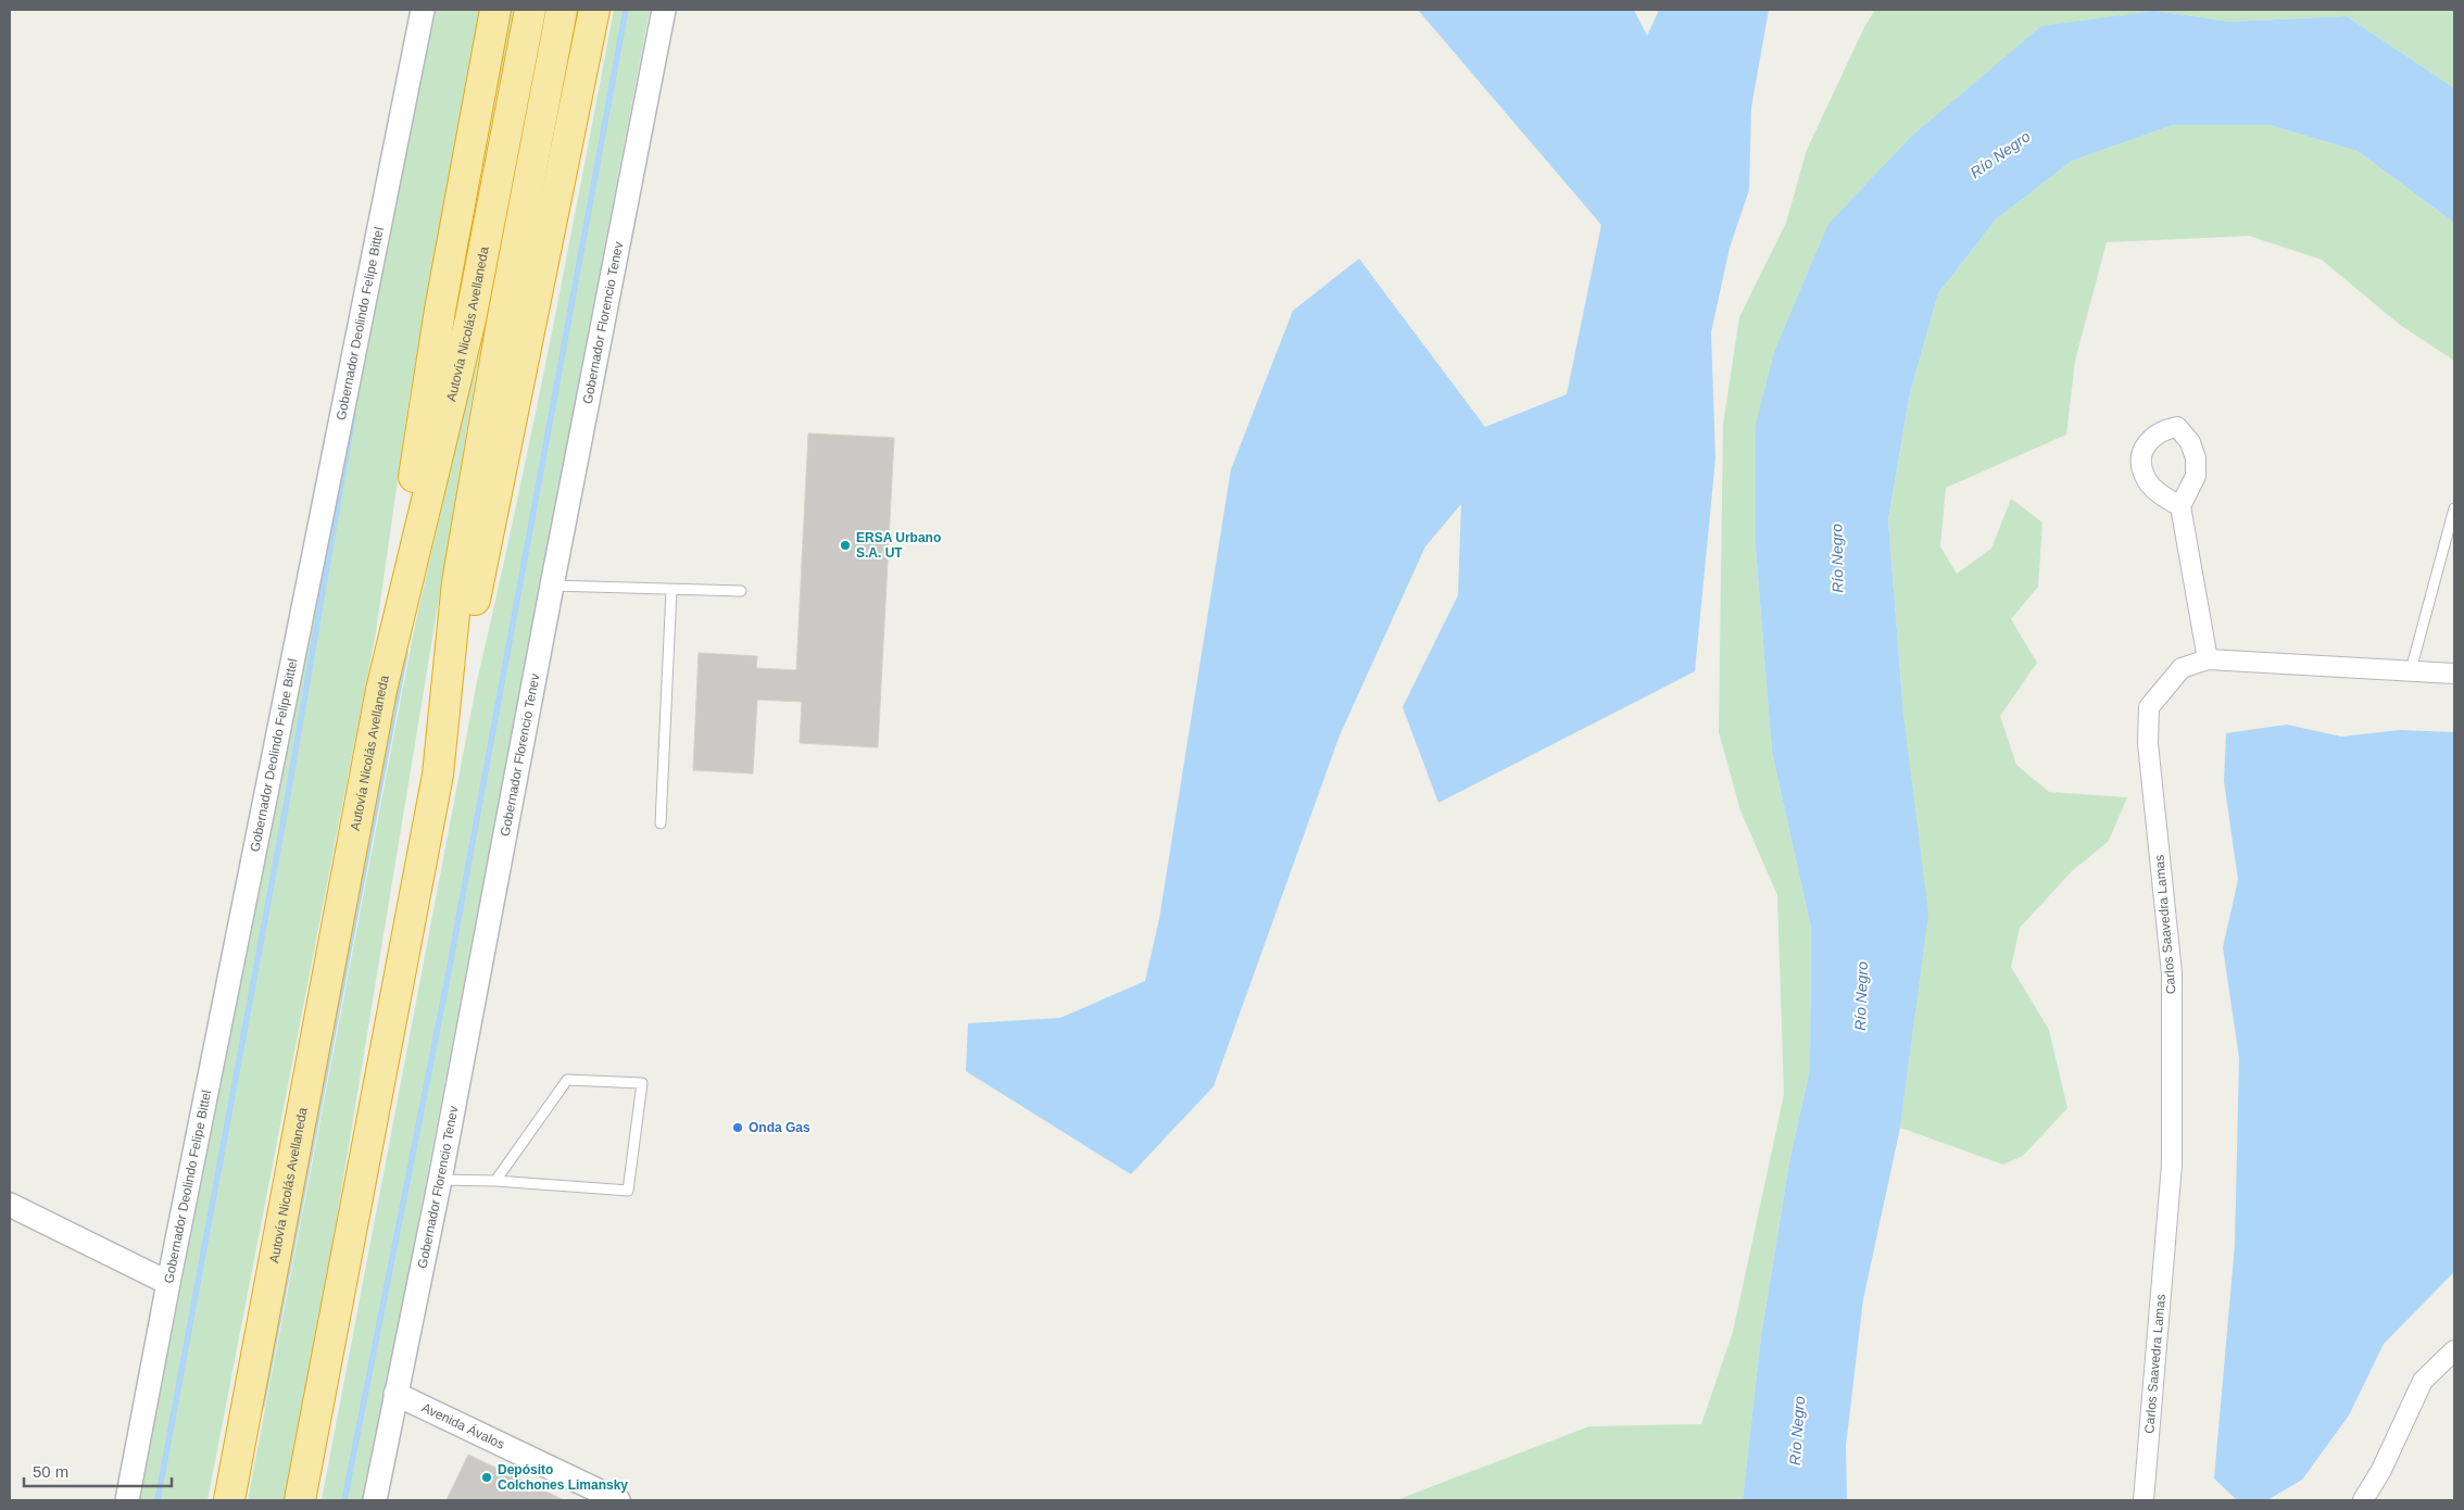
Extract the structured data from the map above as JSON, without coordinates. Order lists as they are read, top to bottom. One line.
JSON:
{"streets":{"highway":["Autovía Nicolás Avellaneda"],"street":["Gobernador Deolindo Felipe Bittel","Gobernador Florencio Tenev","Carlos Saavedra Lamas","Avenida Ávalos"]},"crossings":[["Gobernador Florencio Tenev","Avenida Ávalos"]],"water":["Río Negro"],"places":["ERSA Urbano S.A. UT","Onda Gas","Depósito Colchones Limansky"],"scale_bar":"50 m"}
